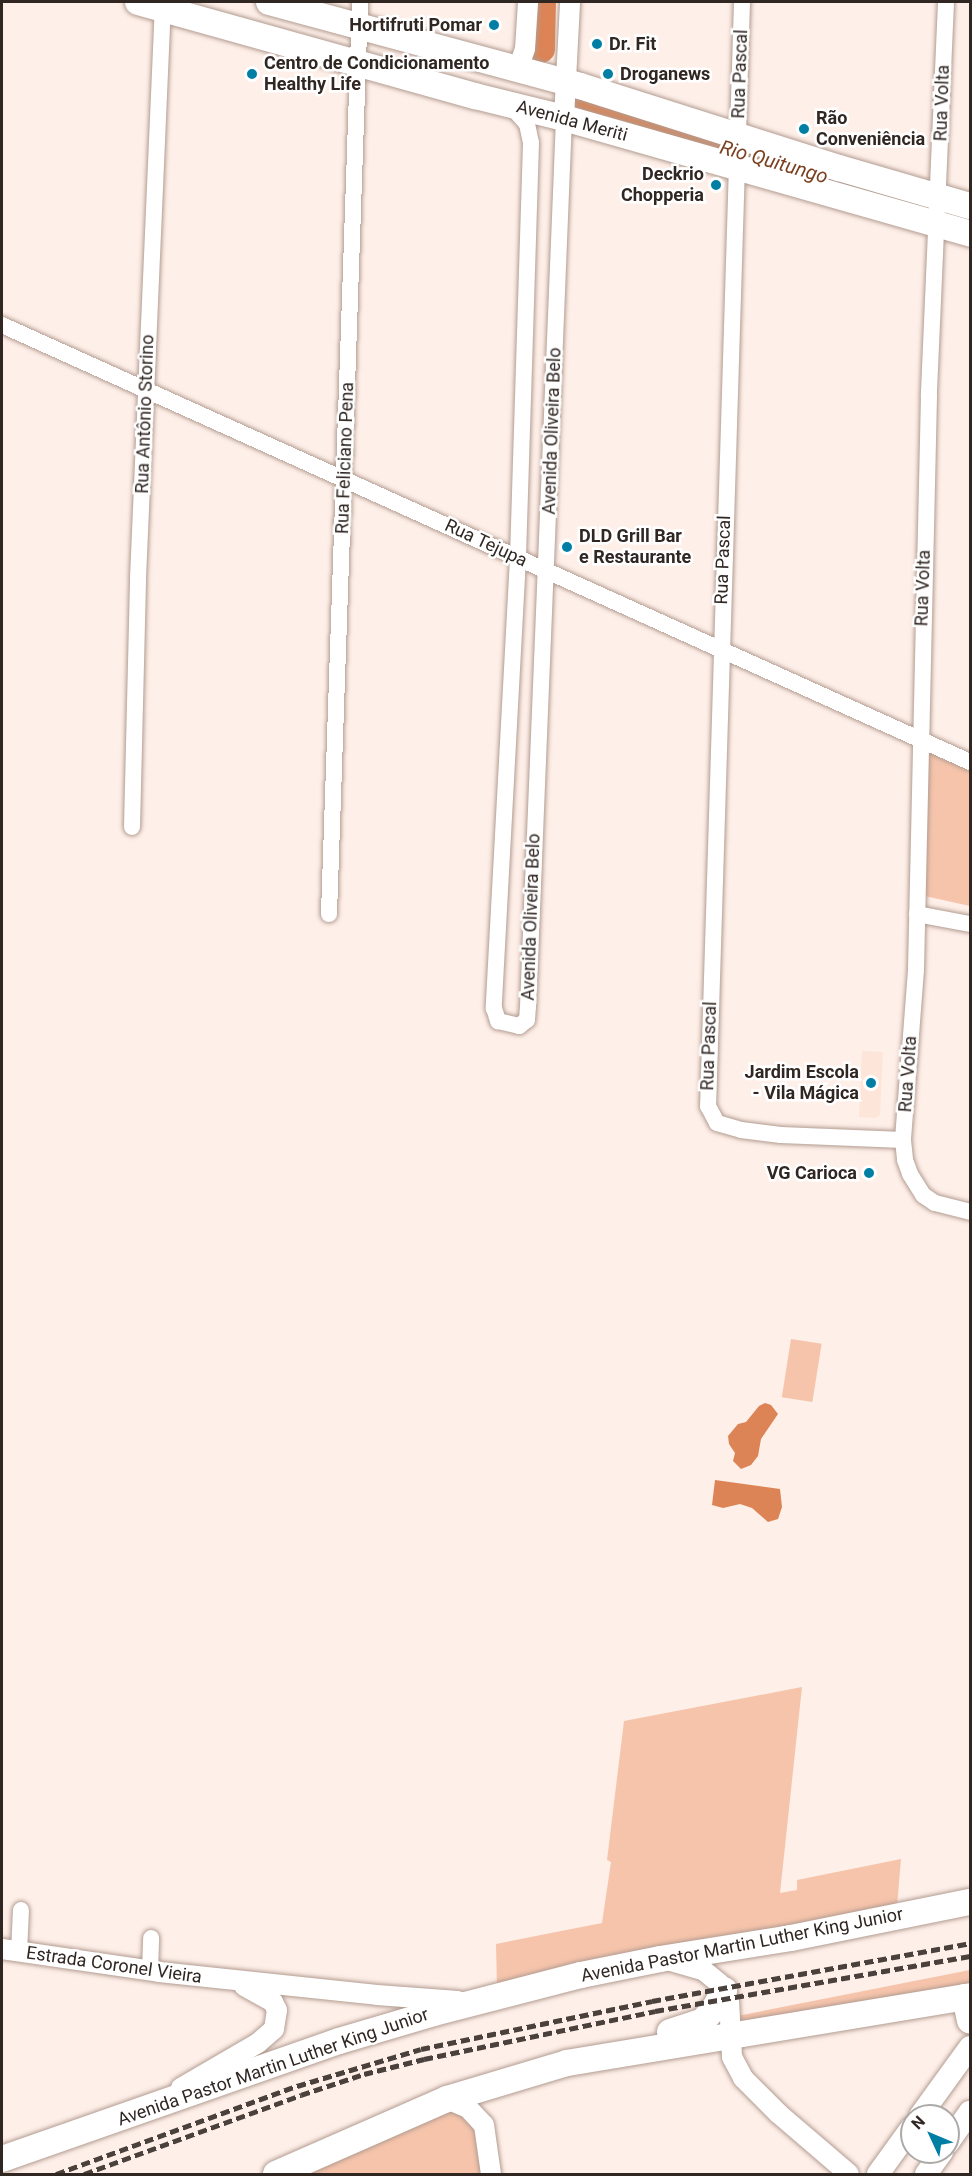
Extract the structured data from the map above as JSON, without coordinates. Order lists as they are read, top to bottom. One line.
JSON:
{"streets":{"main road":["Avenida Meriti","Avenida Pastor Martin Luther King Junior"],"street":["Rua Pascal","Rua Volta","Rua Antônio Storino","Avenida Oliveira Belo","Rua Feliciano Pena","Rua Tejupa","Estrada Coronel Vieira"]},"crossings":[["Rua Pascal","Rua Volta"],["Rua Pascal","Avenida Meriti"],["Rua Pascal","Rua Tejupa"],["Rua Volta","Avenida Meriti"],["Rua Volta","Rua Tejupa"],["Avenida Meriti","Rua Antônio Storino"],["Avenida Meriti","Avenida Oliveira Belo"],["Avenida Meriti","Rua Feliciano Pena"],["Rua Antônio Storino","Rua Tejupa"],["Avenida Oliveira Belo","Rua Tejupa"],["Rua Feliciano Pena","Rua Tejupa"],["Avenida Pastor Martin Luther King Junior","Estrada Coronel Vieira"]],"water":["Rio Quitungo"],"places":["Hortifruti Pomar","Dr. Fit","Centro de Condicionamento Healthy Life","Droganews","Rão Conveniência","Deckrio Chopperia","DLD Grill Bar e Restaurante","Jardim Escola - Vila Mágica","VG Carioca"],"north":"top left"}
